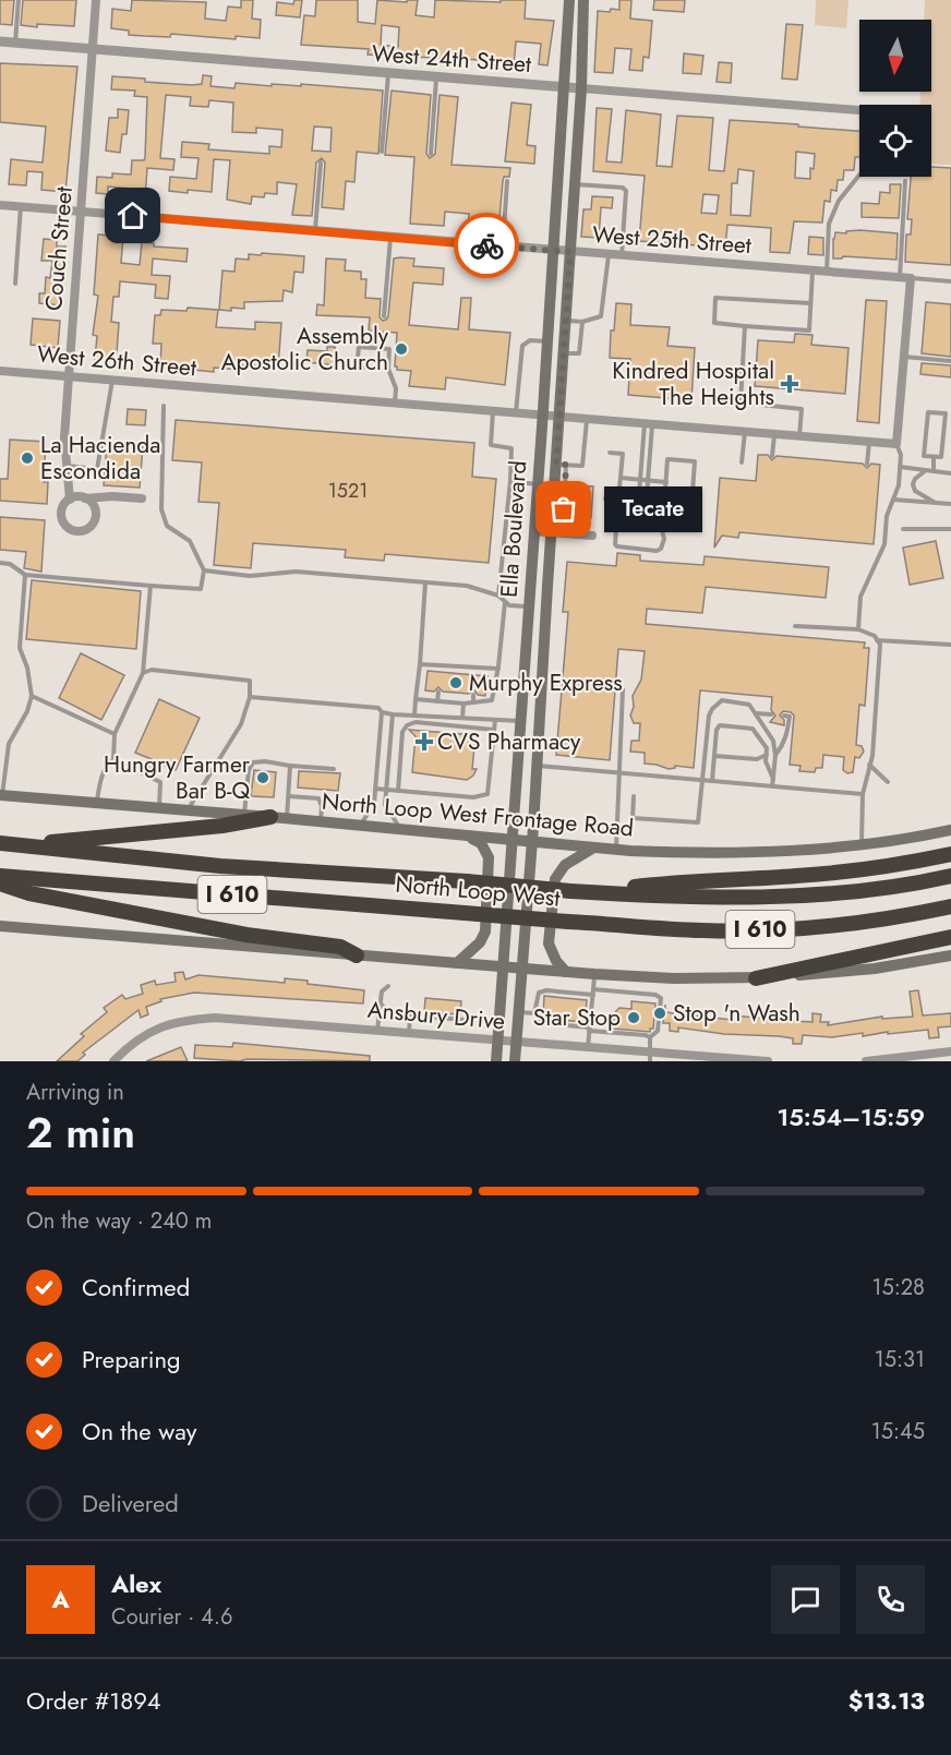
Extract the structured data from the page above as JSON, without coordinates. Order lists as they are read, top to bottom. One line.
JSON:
{"streets":{"highway":["North Loop West","I 610"],"main road":["Ella Boulevard","North Loop West Frontage Road"],"street":["West 24th Street","West 25th Street","Couch Street","West 26th Street","Ansbury Drive"]},"crossings":[["West 24th Street","Couch Street"],["West 24th Street","Ella Boulevard"],["West 25th Street","Couch Street"],["West 25th Street","Ella Boulevard"],["Couch Street","West 26th Street"],["West 26th Street","Ella Boulevard"],["Ella Boulevard","North Loop West Frontage Road"],["Ella Boulevard","Ansbury Drive"]],"places":{"other":["Assembly Apostolic Church","La Hacienda Escondida","Tecate","Murphy Express","Hungry Farmer Bar B-Q","Stop 'n Wash","Star Stop"],"health":["Kindred Hospital The Heights","CVS Pharmacy"]},"house_numbers":["1521"],"north":"bottom","page":{"bubble":"Tecate","heading":["2 min","Arriving in","15:54–15:59"],"panel":["Alex","Courier · 4.6","Order #1894","$13.13"],"bar":"On the way · 240 m","list":[["Confirmed","15:28"],["Preparing","15:31"],["On the way","15:45"],"Delivered"],"round":"A"}}
